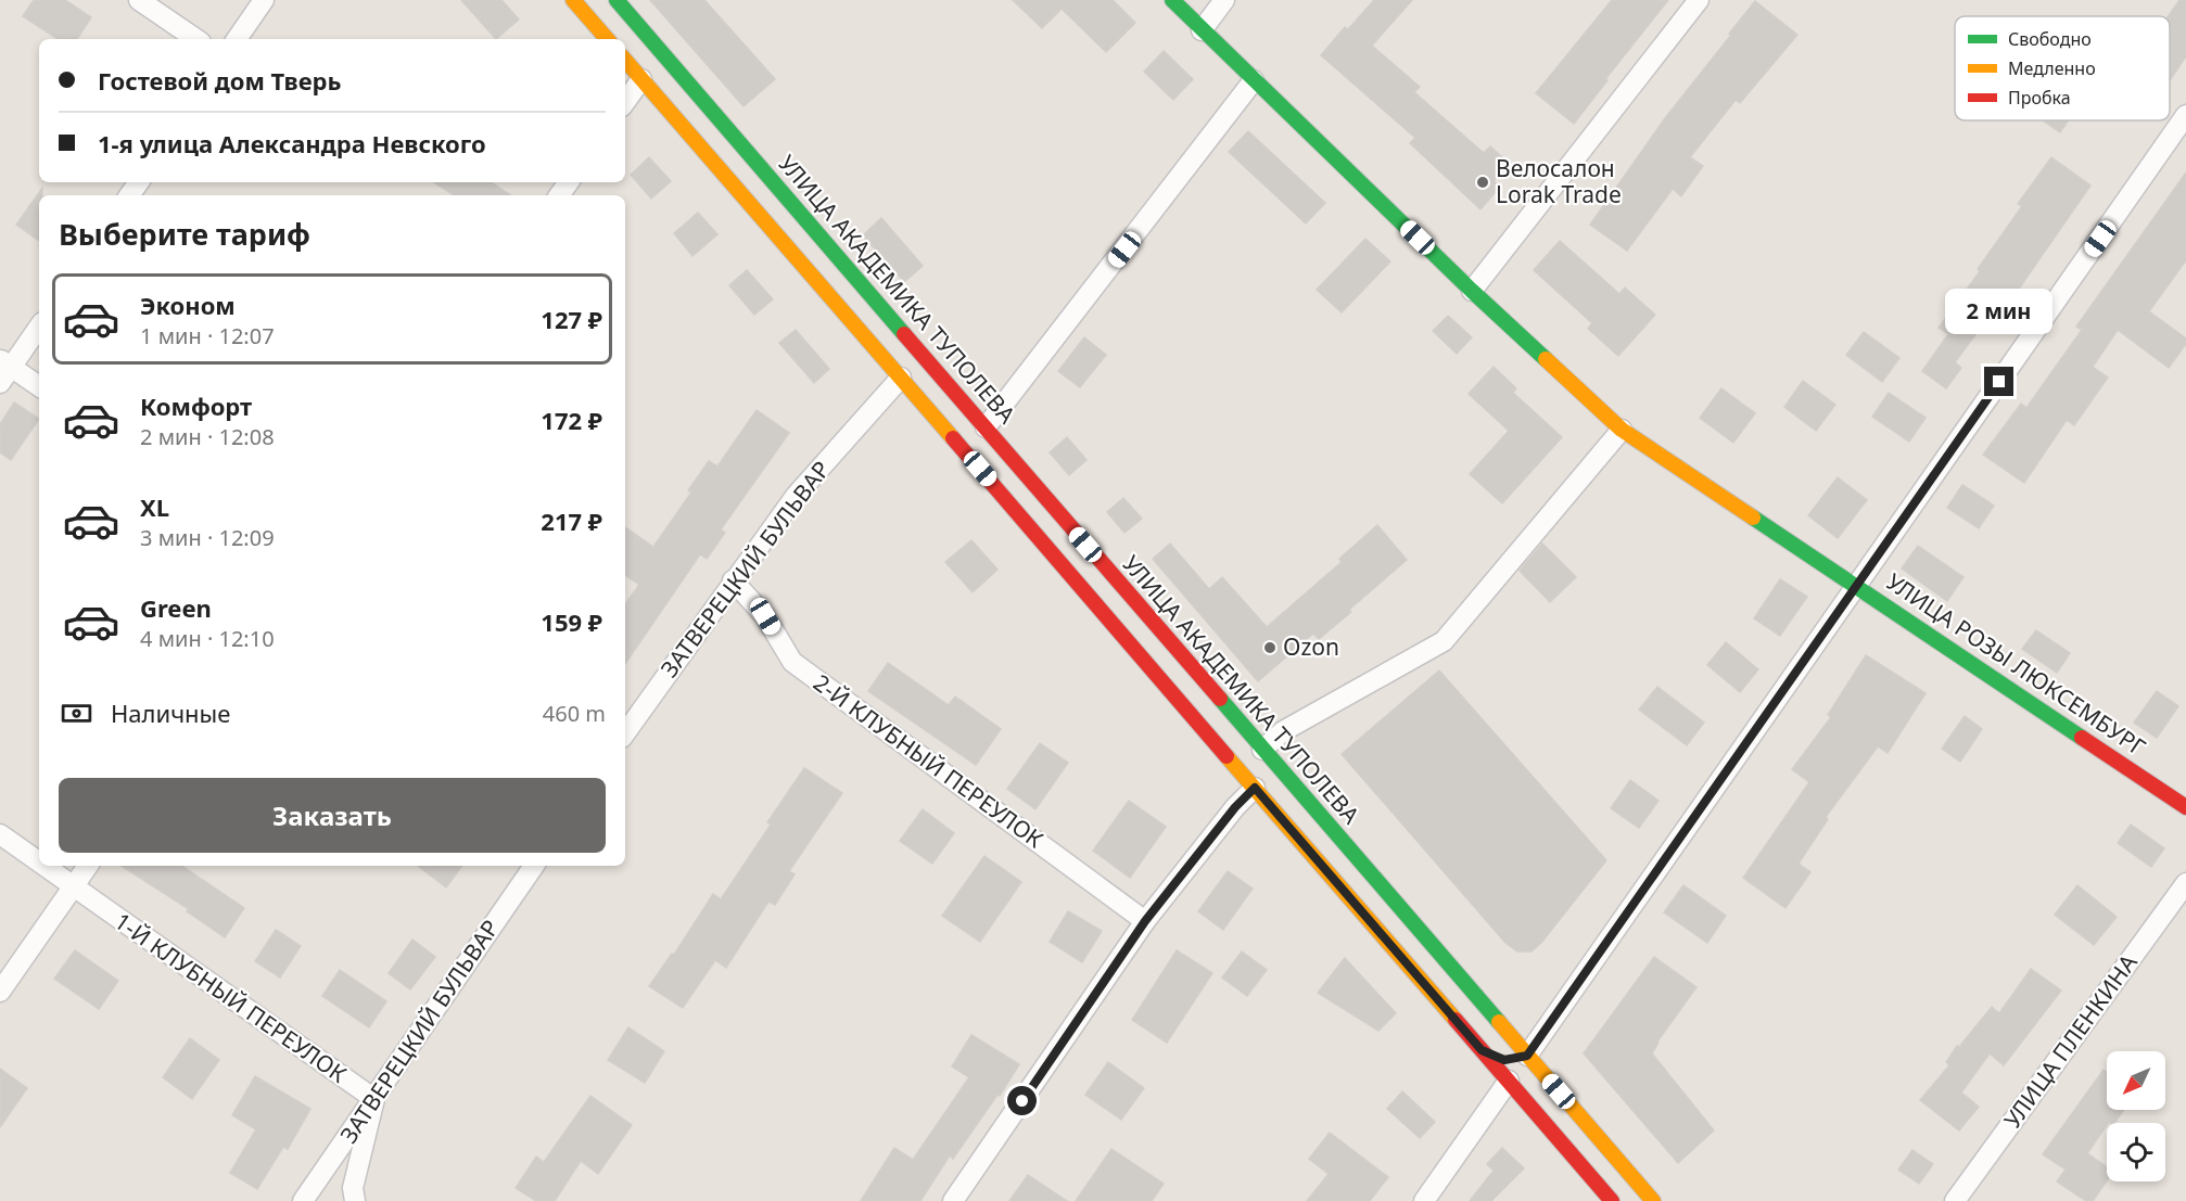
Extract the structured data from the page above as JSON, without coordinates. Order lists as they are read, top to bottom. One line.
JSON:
{"streets":{"main road":["УЛИЦА АКАДЕМИКА ТУПОЛЕВА","УЛИЦА РОЗЫ ЛЮКСЕМБУРГ"],"street":["ЗАТВЕРЕЦКИЙ БУЛЬВАР","2-Й КЛУБНЫЙ ПЕРЕУЛОК","1-Й КЛУБНЫЙ ПЕРЕУЛОК","УЛИЦА ПЛЕНКИНА"]},"crossings":[["ЗАТВЕРЕЦКИЙ БУЛЬВАР","2-Й КЛУБНЫЙ ПЕРЕУЛОК"],["ЗАТВЕРЕЦКИЙ БУЛЬВАР","1-Й КЛУБНЫЙ ПЕРЕУЛОК"]],"places":["Велосалон Lorak Trade","Ozon"],"legend":["Свободно","Медленно","Пробка"],"north":"bottom left","page":{"banner":["Гостевой дом Тверь","1-я улица Александра Невского"],"heading":"Выберите тариф","list":[{"name":"Эконом","note":"1 мин · 12:07","value":"127 ₽"},{"name":"Комфорт","note":"2 мин · 12:08","value":"172 ₽"},{"name":"XL","note":"3 мин · 12:09","value":"217 ₽"},{"name":"Green","note":"4 мин · 12:10","value":"159 ₽"}],"bubble":"2 мин","pay":["Наличные","460 m"],"buttons":"Заказать"}}
